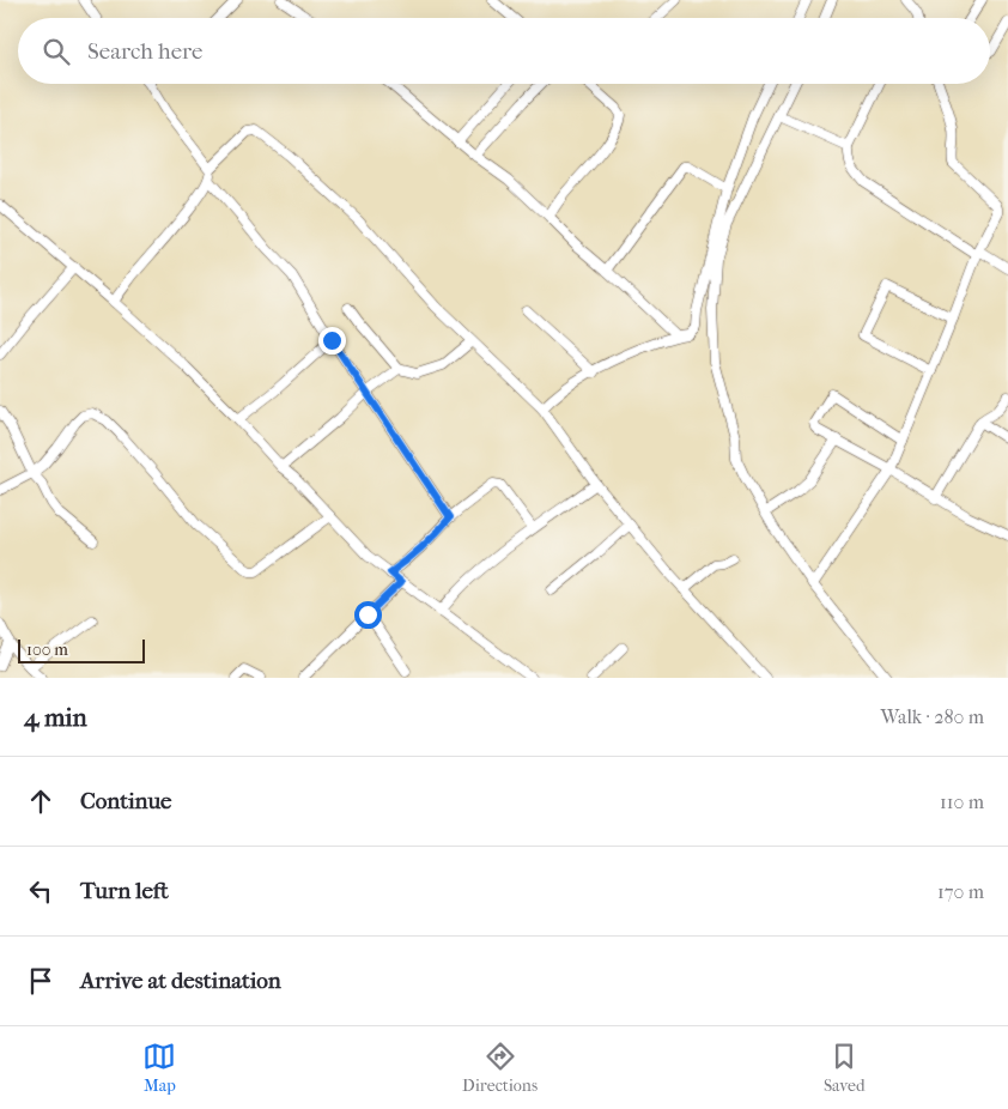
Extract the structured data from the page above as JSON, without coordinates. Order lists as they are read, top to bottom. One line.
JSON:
{"scale_bar":"100 m","page":{"search":"Search here","scale":"100 m","heading":["4 min","Walk · 280 m"],"list":[["Continue","110 m"],["Turn left","170 m"],"Arrive at destination"],"nav":["Map","Directions","Saved"]}}
